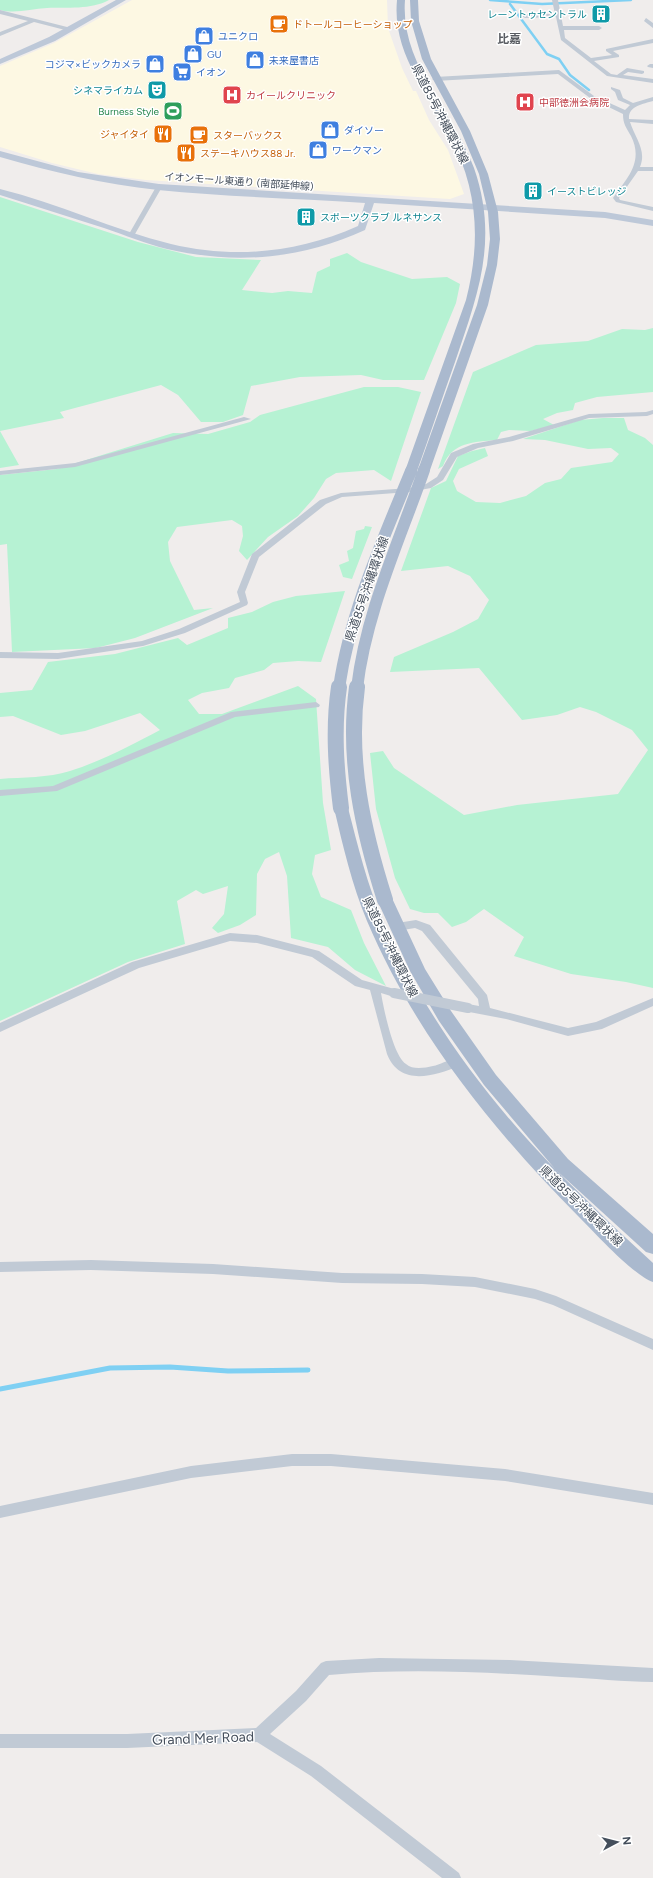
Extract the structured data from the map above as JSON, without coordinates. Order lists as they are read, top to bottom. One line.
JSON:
{"streets":{"main road":["県道85号沖縄環状線"],"street":["イオンモール東通り (南部延伸線)","Grand Mer Road"]},"crossings":[["県道85号沖縄環状線","イオンモール東通り (南部延伸線)"]],"districts":["比嘉"],"places":{"building":["レーントゥセントラル","イーストビレッジ","スポーツクラブ ルネサンス"],"cafe":["ドトールコーヒーショップ","スターバックス"],"shop":["ユニクロ","GU","未来屋書店","コジマ×ビックカメラ","ダイソー","ワークマン"],"supermarket":["イオン"],"theatre":["シネマライカム"],"hospital":["カイールクリニック","中部徳洲会病院"],"sports":["Burness Style"],"restaurant":["ジャイタイ","ステーキハウス88 Jr."]},"north":"right"}
